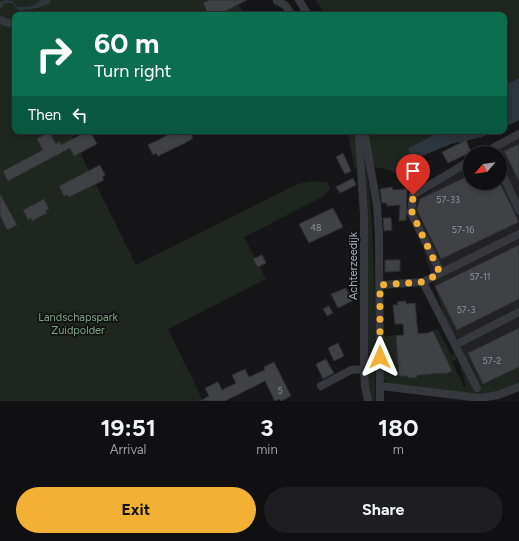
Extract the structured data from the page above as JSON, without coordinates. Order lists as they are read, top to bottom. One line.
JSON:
{"streets":{"street":["Achterzeedijk"]},"parks":["Landschapspark Zuidpolder"],"house_numbers":["57-33","48","57-16","57-11","57-3","57-2","5"],"north":"bottom left","page":{"turn":["60 m","Turn right"],"then":"Then","eta":["19:51","Arrival","3","min","180","m"],"buttons":["Exit","Share"]}}
